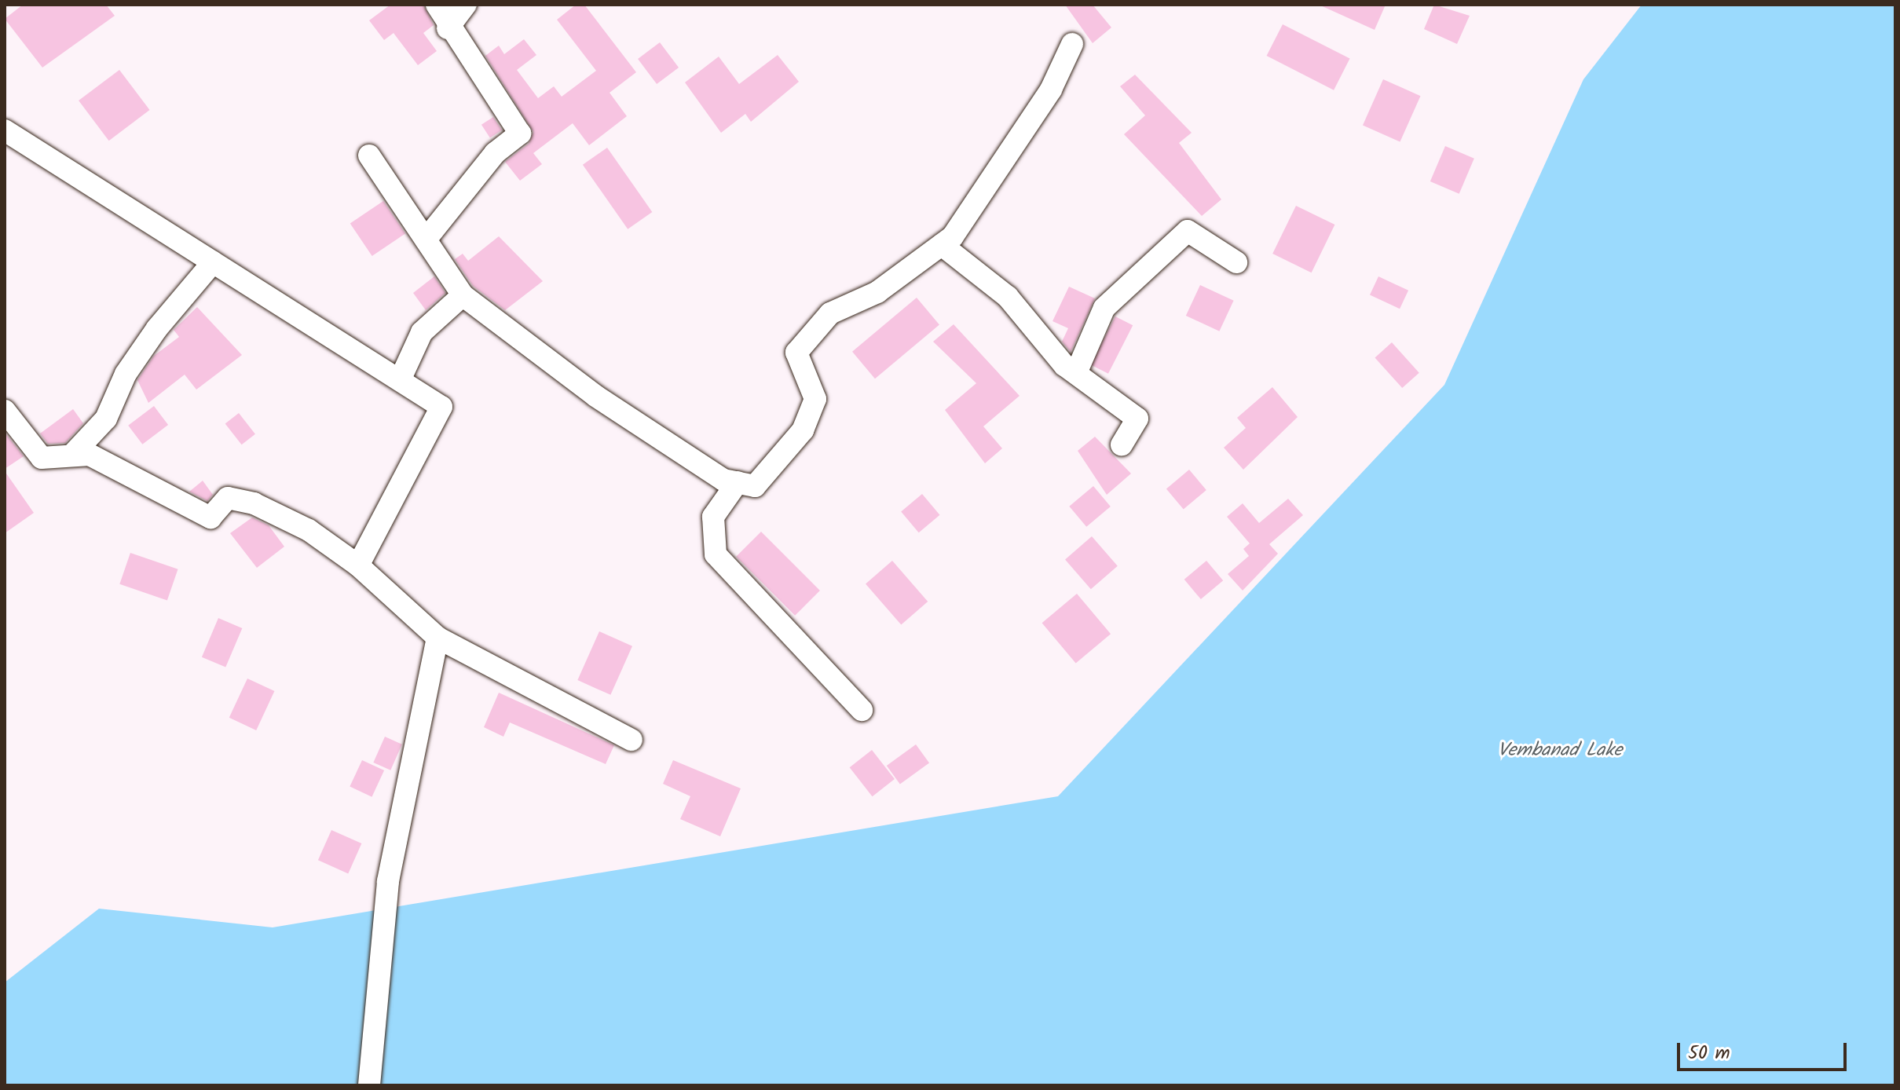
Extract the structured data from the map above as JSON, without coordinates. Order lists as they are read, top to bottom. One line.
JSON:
{"water":["Vembanad Lake"],"scale_bar":"50 m"}
